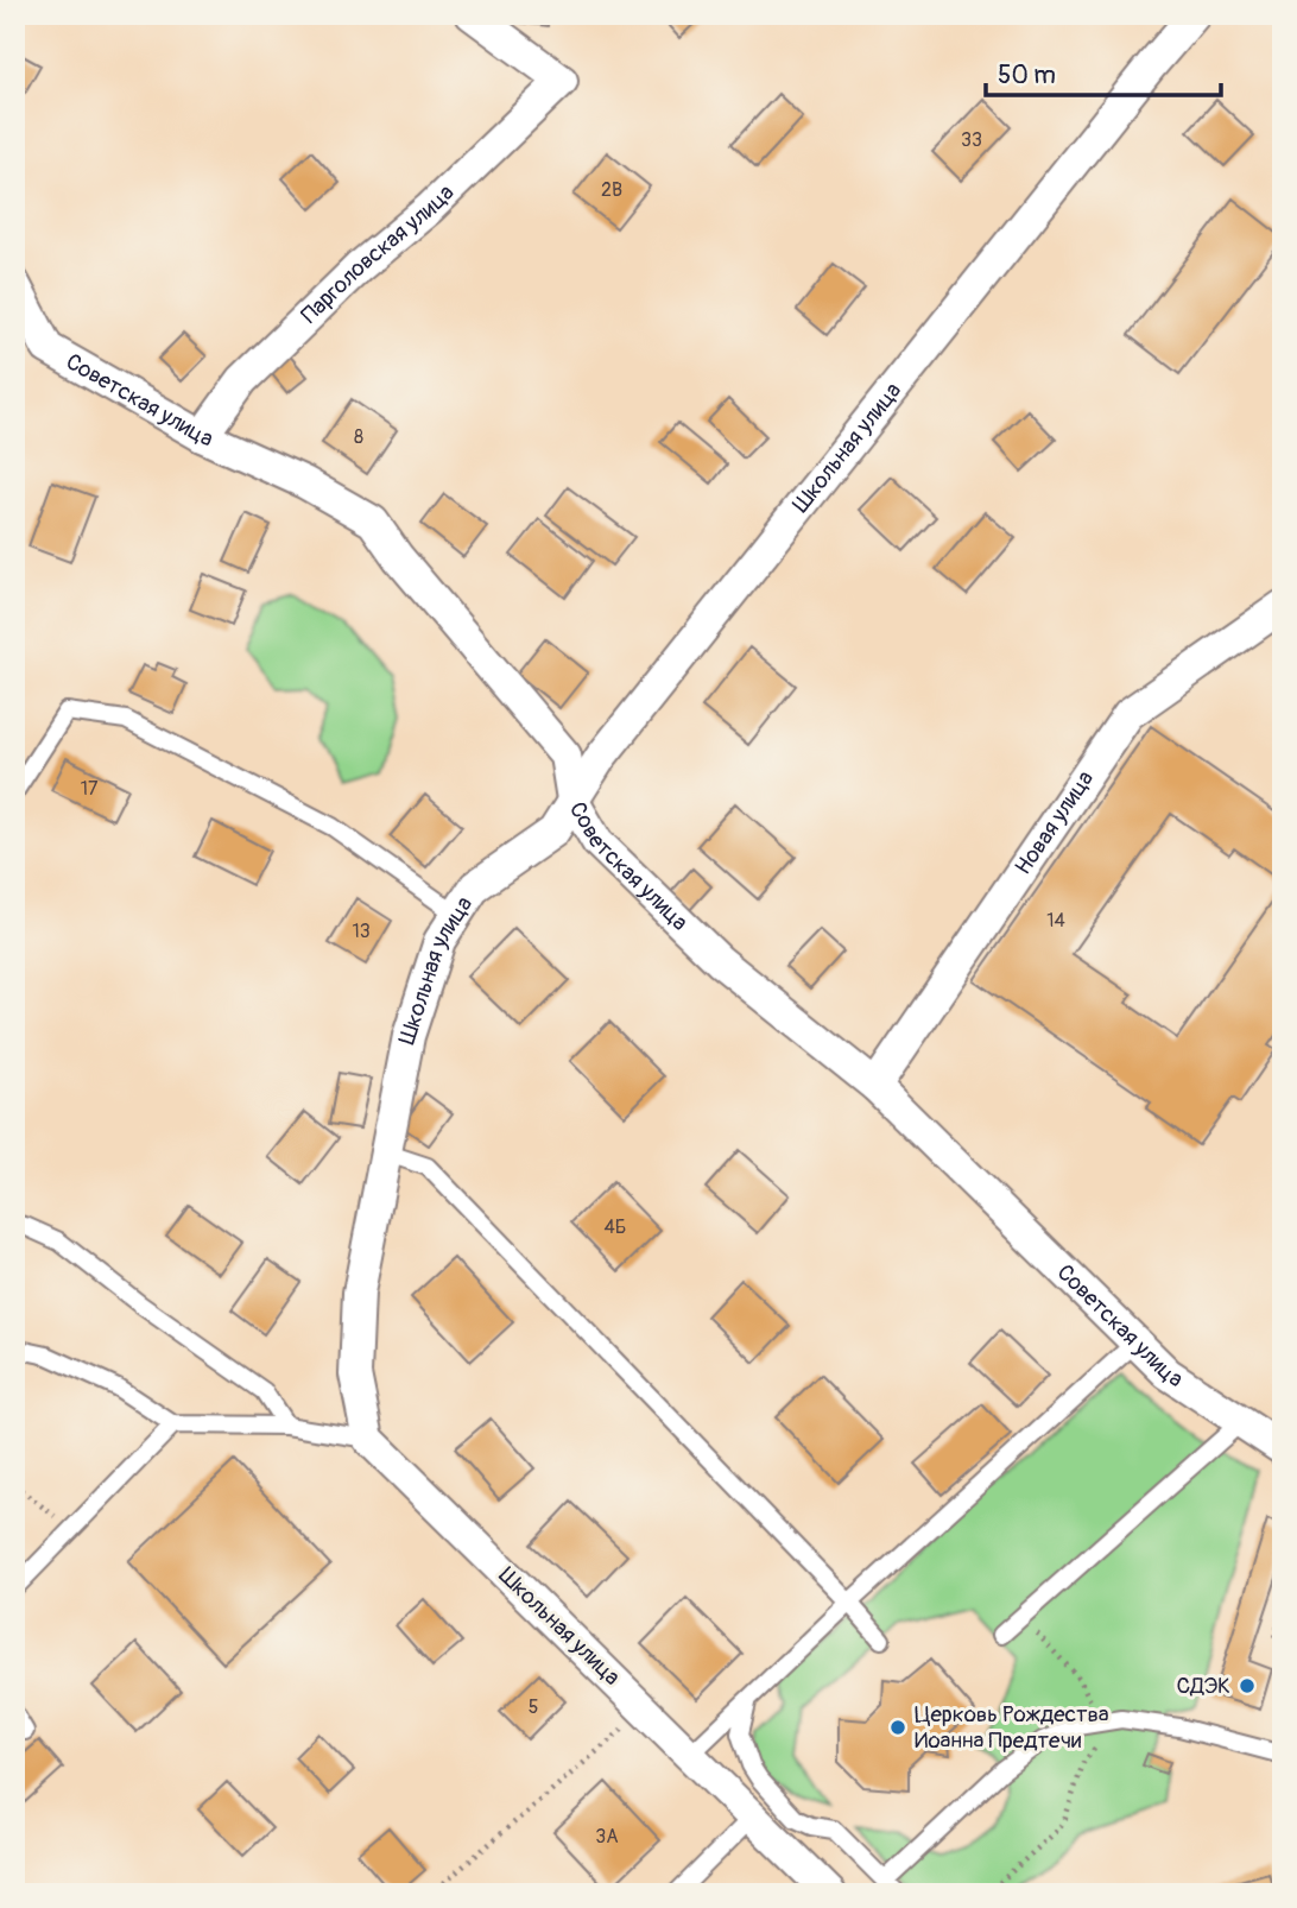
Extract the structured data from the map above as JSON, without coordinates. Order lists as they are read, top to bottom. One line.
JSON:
{"streets":{"street":["Парголовская улица","Советская улица","Школьная улица","Новая улица"]},"crossings":[["Парголовская улица","Советская улица"],["Советская улица","Школьная улица"],["Советская улица","Новая улица"]],"places":["СДЭК","Церковь Рождества Иоанна Предтечи"],"house_numbers":["33","2В","8","17","14","13","4Б","5","3А"],"scale_bar":"50 m"}
